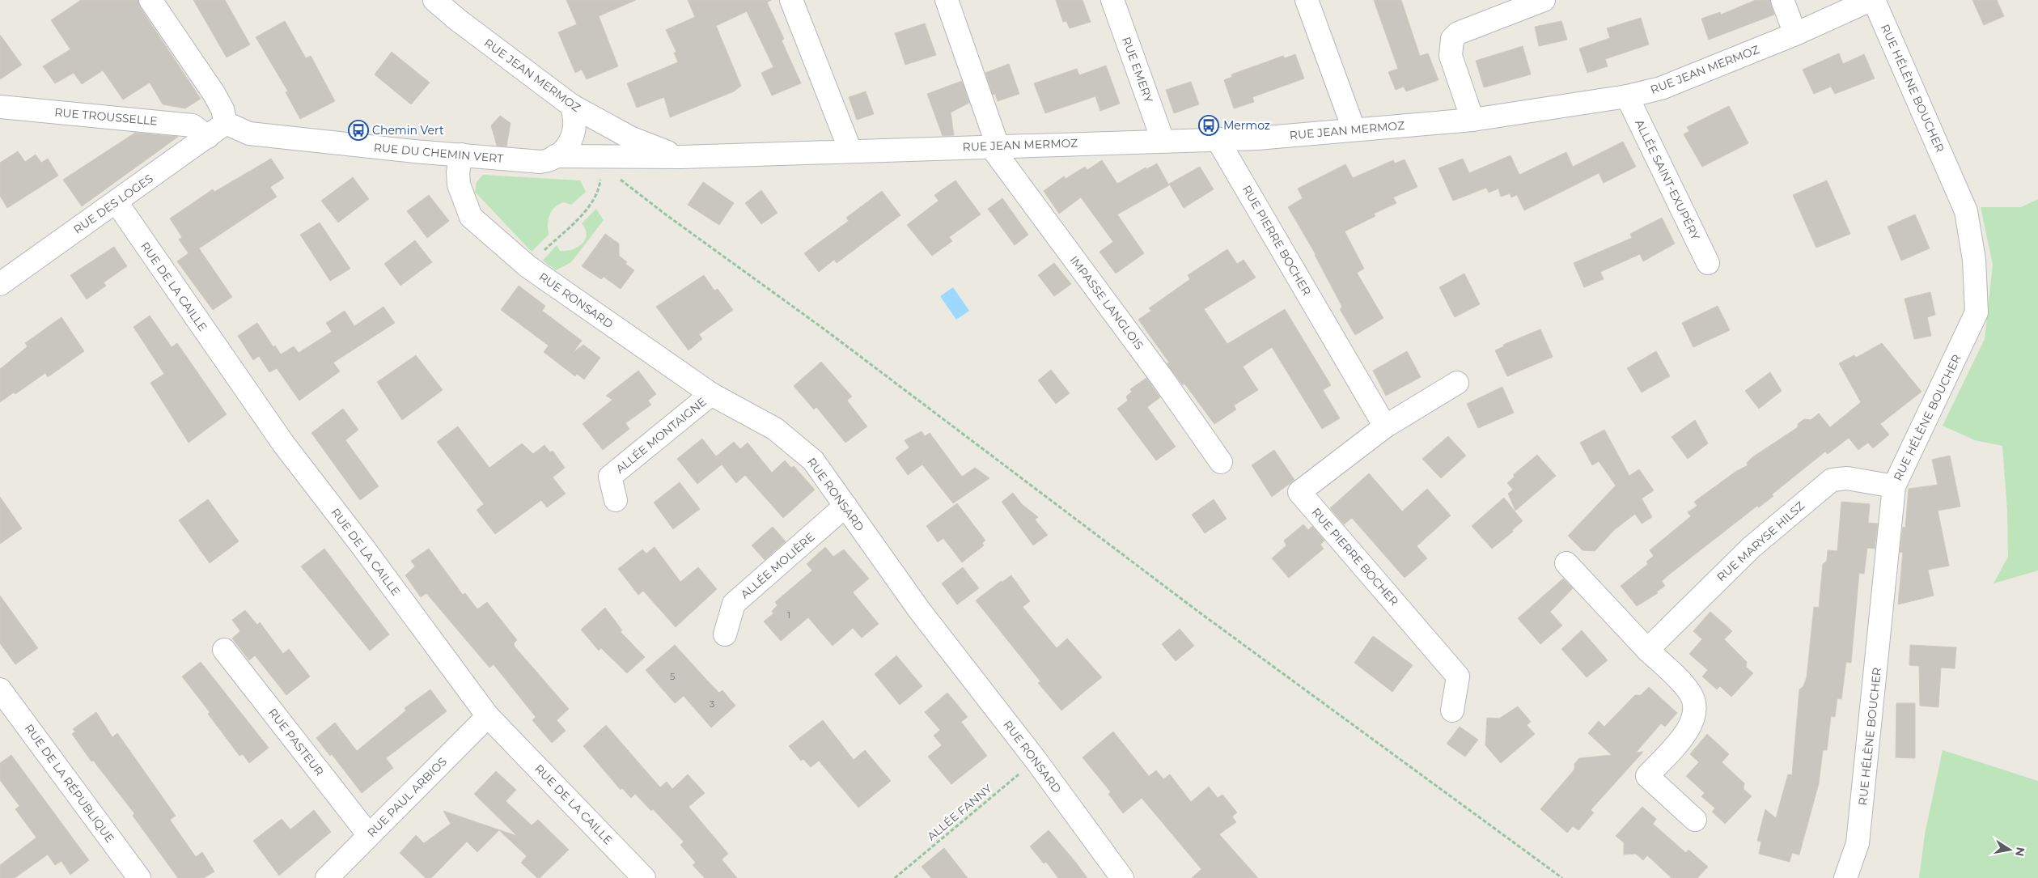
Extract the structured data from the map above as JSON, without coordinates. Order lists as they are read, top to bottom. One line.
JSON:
{"streets":{"street":["RUE EMERY","RUE JEAN MERMOZ","RUE HÉLÈNE BOUCHER","RUE TROUSSELLE","RUE DU CHEMIN VERT","ALLÉE SAINT-EXUPÉRY","RUE DES LOGES","RUE PIERRE BOCHER","RUE DE LA CAILLE","RUE RONSARD","IMPASSE LANGLOIS","ALLÉE MONTAIGNE","RUE MARYSE HILSZ","ALLÉE MOLIÈRE","RUE PASTEUR","RUE DE LA RÉPUBLIQUE","RUE PAUL ARBIOS"],"path":["ALLÉE FANNY"]},"crossings":[["RUE EMERY","RUE JEAN MERMOZ"],["RUE JEAN MERMOZ","RUE DU CHEMIN VERT"],["RUE JEAN MERMOZ","ALLÉE SAINT-EXUPÉRY"],["RUE JEAN MERMOZ","RUE PIERRE BOCHER"],["RUE JEAN MERMOZ","IMPASSE LANGLOIS"],["RUE HÉLÈNE BOUCHER","RUE MARYSE HILSZ"],["RUE TROUSSELLE","RUE DES LOGES"],["RUE DU CHEMIN VERT","RUE DES LOGES"],["RUE DU CHEMIN VERT","RUE RONSARD"],["RUE DES LOGES","RUE DE LA CAILLE"],["RUE DE LA CAILLE","RUE PAUL ARBIOS"],["RUE RONSARD","ALLÉE MONTAIGNE"],["RUE RONSARD","ALLÉE MOLIÈRE"],["RUE RONSARD","ALLÉE FANNY"],["RUE PASTEUR","RUE PAUL ARBIOS"]],"places":{"bus stop":["Mermoz","Chemin Vert"]},"house_numbers":["1","5","3"],"north":"right"}
